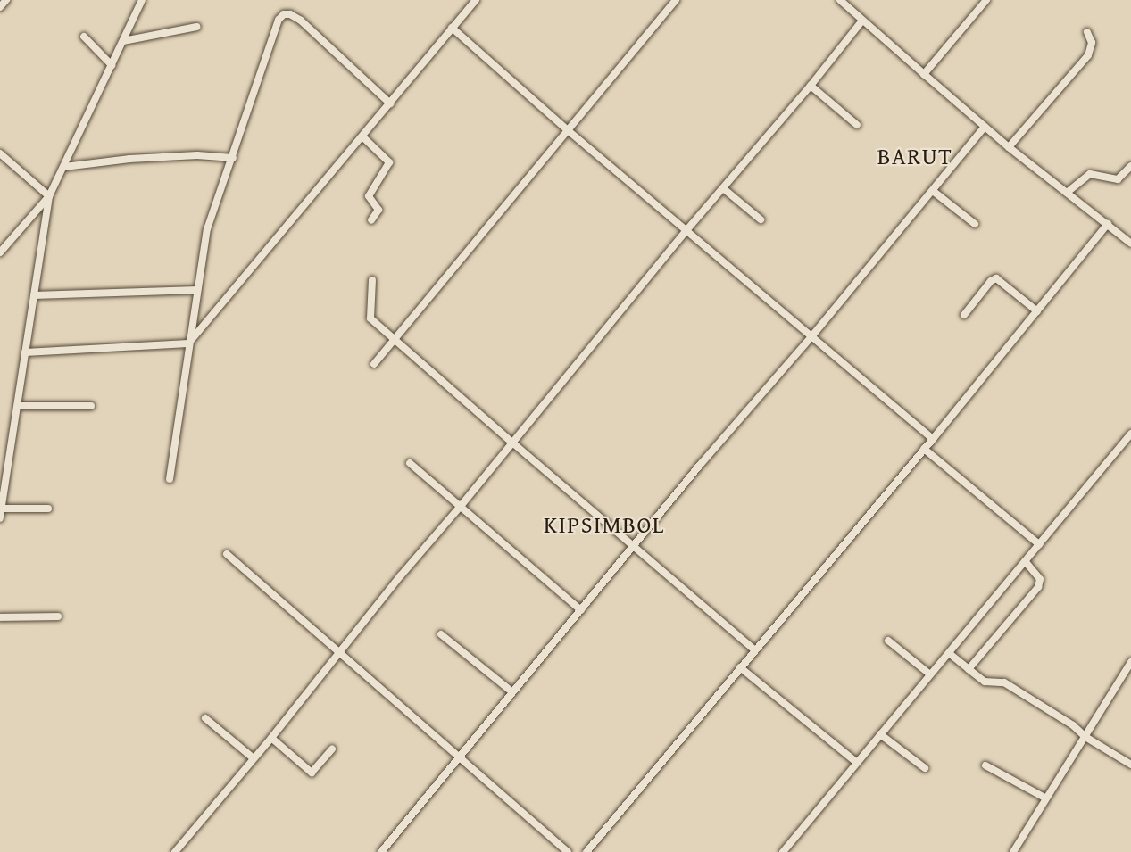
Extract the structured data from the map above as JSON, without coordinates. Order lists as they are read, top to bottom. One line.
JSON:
{"districts":["BARUT","KIPSIMBOL"]}
